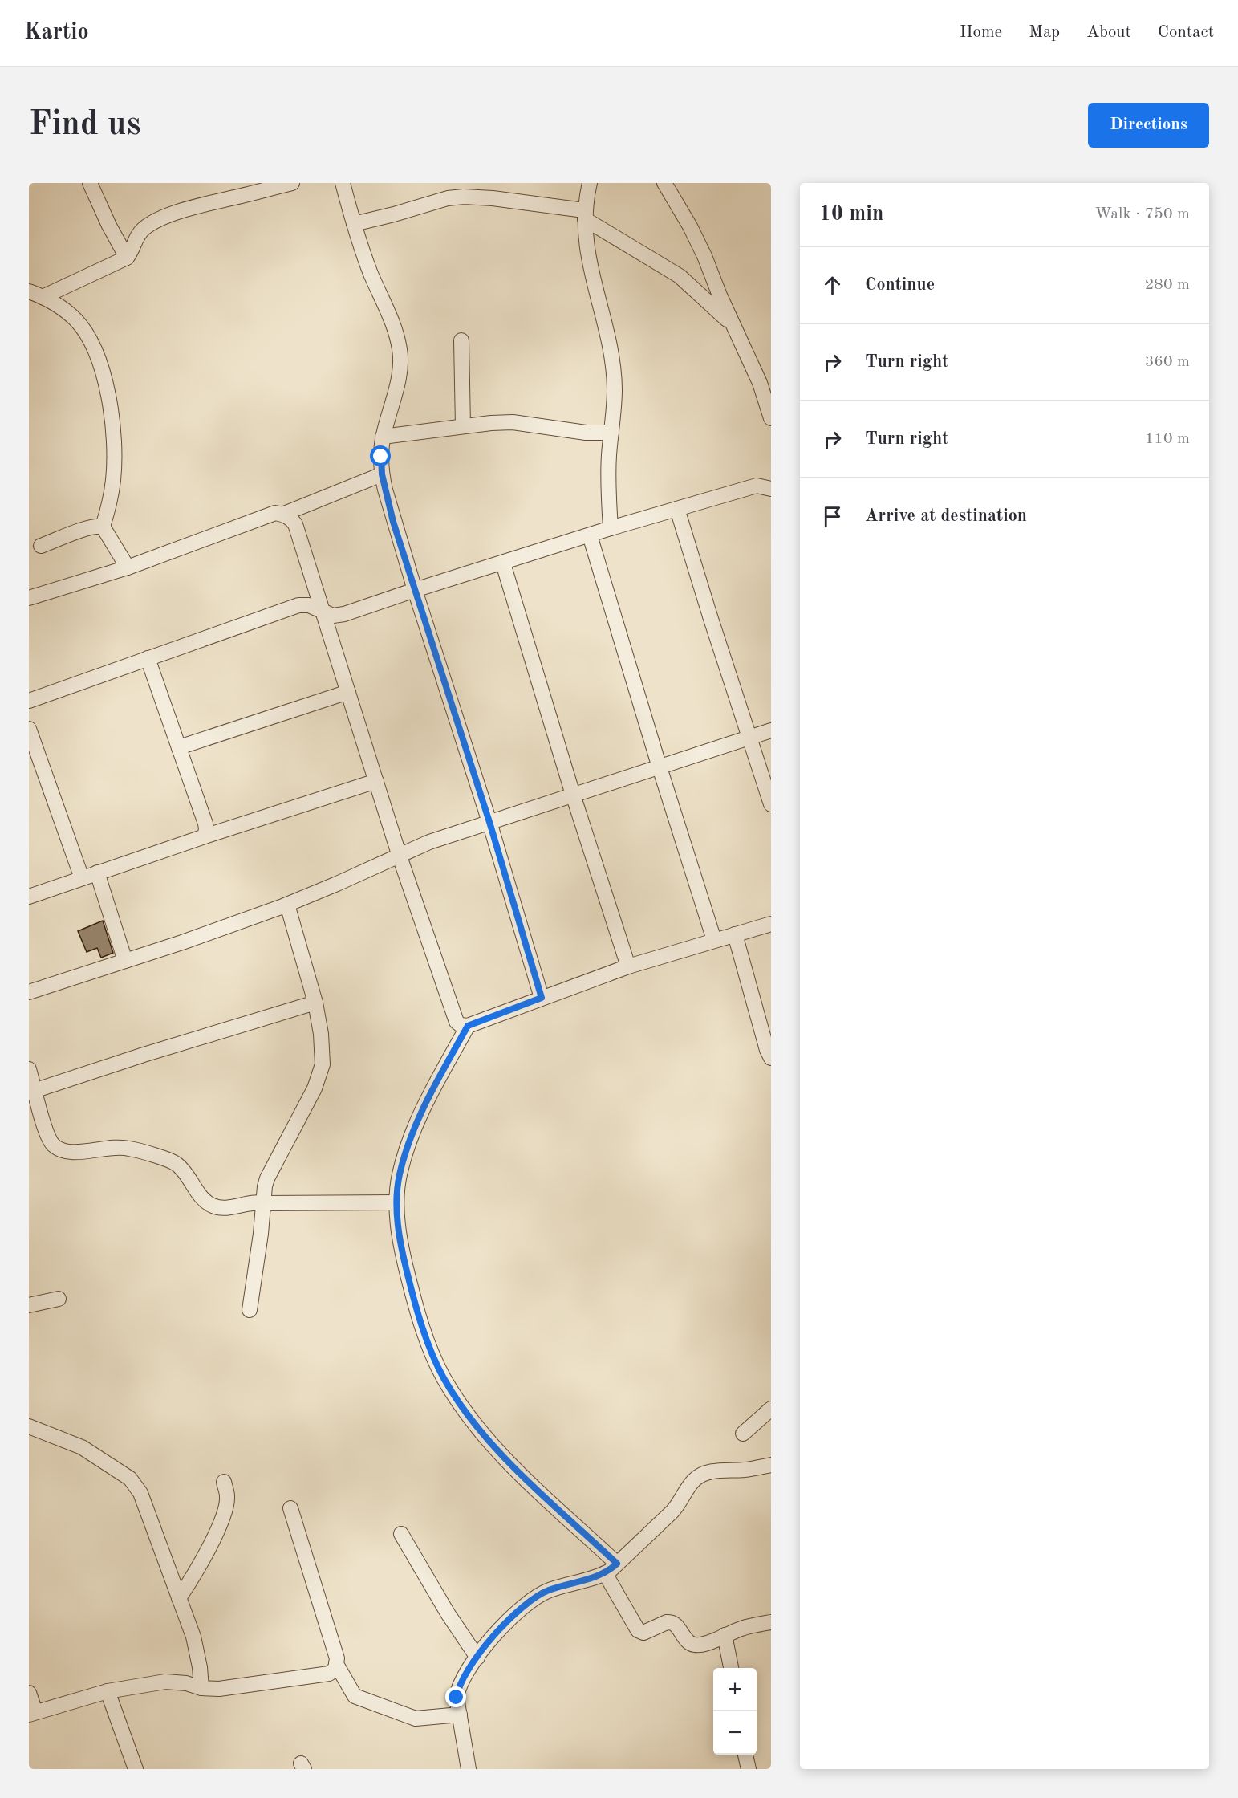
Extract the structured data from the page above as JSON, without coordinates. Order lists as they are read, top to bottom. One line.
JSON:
{"page":{"header":"Kartio","nav":["Home","Map","About","Contact"],"buttons":"Directions","title":"Find us","heading":["10 min","Walk · 750 m"],"list":[["Continue","280 m"],["Turn right","360 m"],["Turn right","110 m"],"Arrive at destination"],"map_buttons":["+","−"]}}
